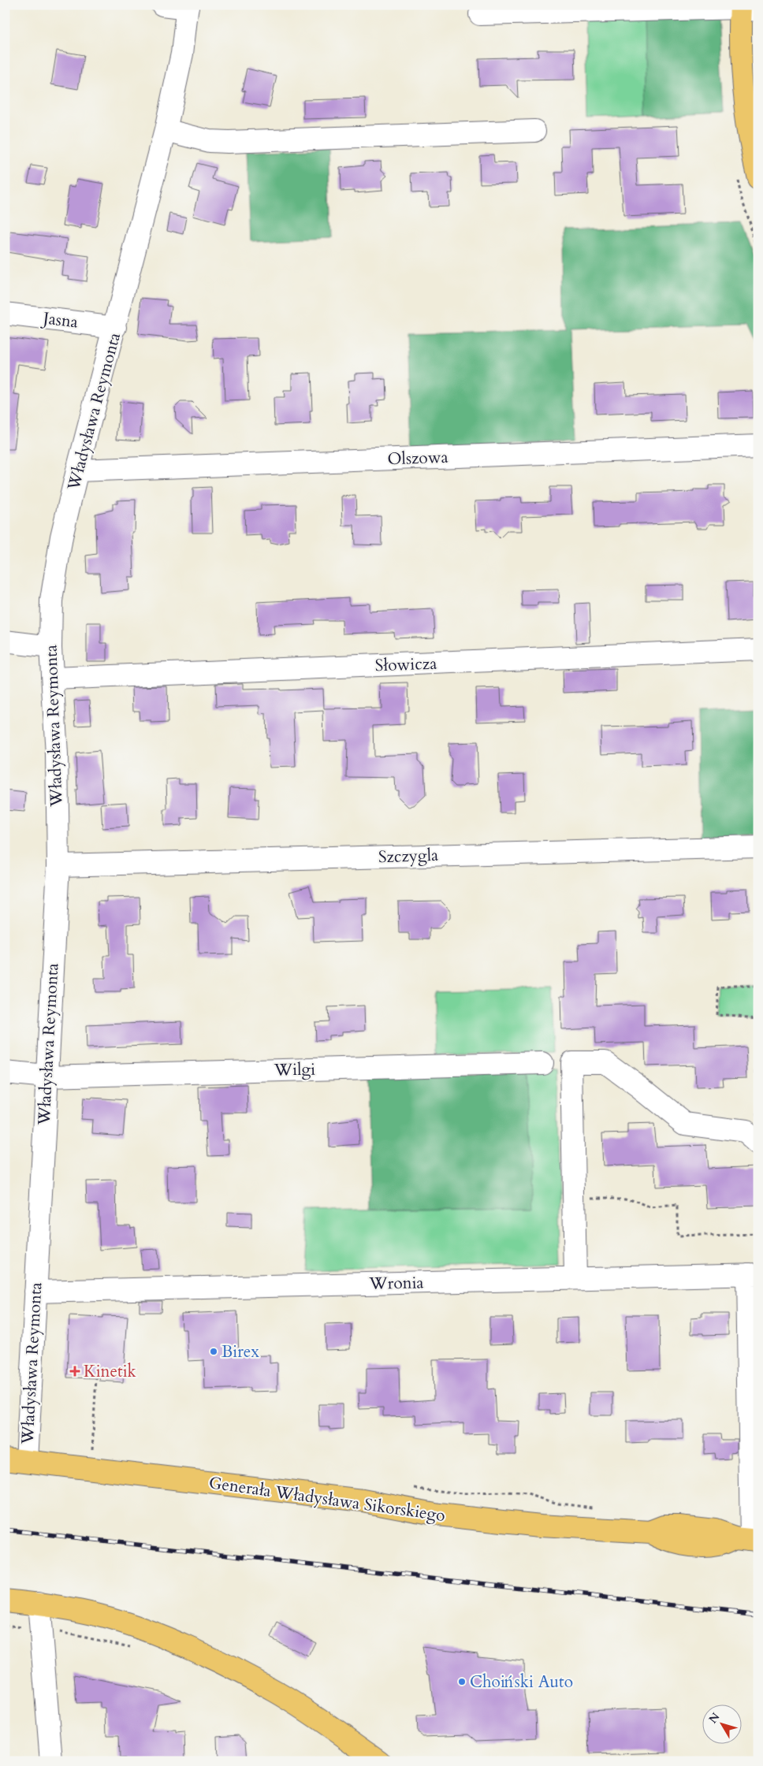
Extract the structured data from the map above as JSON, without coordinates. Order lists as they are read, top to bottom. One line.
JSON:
{"streets":{"main road":["Generała Władysława Sikorskiego"],"street":["Jasna","Władysława Reymonta","Olszowa","Słowicza","Szczygla","Wilgi","Wronia"]},"crossings":[["Jasna","Władysława Reymonta"],["Władysława Reymonta","Olszowa"],["Władysława Reymonta","Słowicza"],["Władysława Reymonta","Szczygla"],["Władysława Reymonta","Wilgi"],["Władysława Reymonta","Wronia"],["Władysława Reymonta","Generała Władysława Sikorskiego"]],"places":{"other":["Birex","Choiński Auto"],"health":["Kinetik"]},"north":"top left"}
